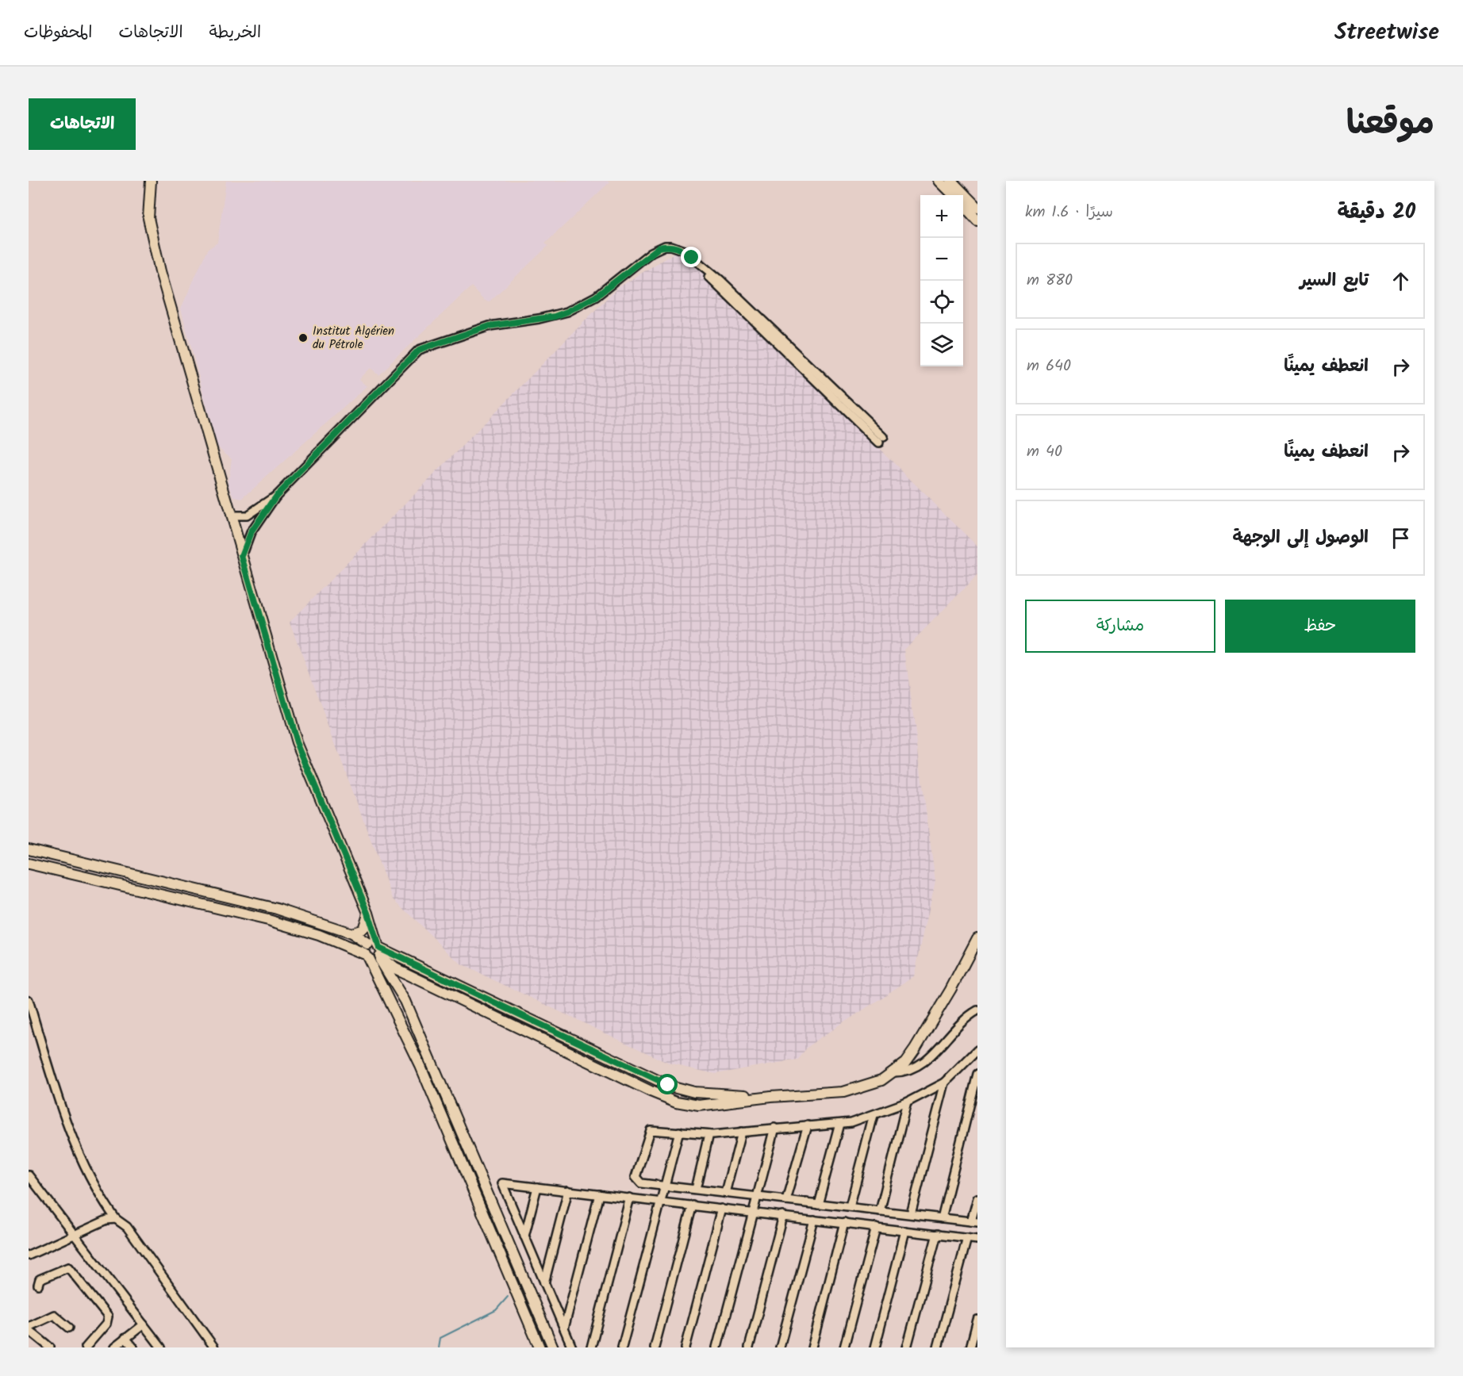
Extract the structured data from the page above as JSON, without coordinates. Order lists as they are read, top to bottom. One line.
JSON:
{"places":["Institut Algérien du Pétrole"],"page":{"header":"Streetwise","nav":["الخريطة","الاتجاهات","المحفوظات"],"title":"موقعنا","buttons":["الاتجاهات",["حفظ","مشاركة"]],"heading":["20 دقيقة","سيرًا · 1.6 km"],"map_buttons":["+","−"],"list":[["تابع السير","880 m"],["انعطف يمينًا","640 m"],["انعطف يمينًا","40 m"],"الوصول إلى الوجهة"]}}
